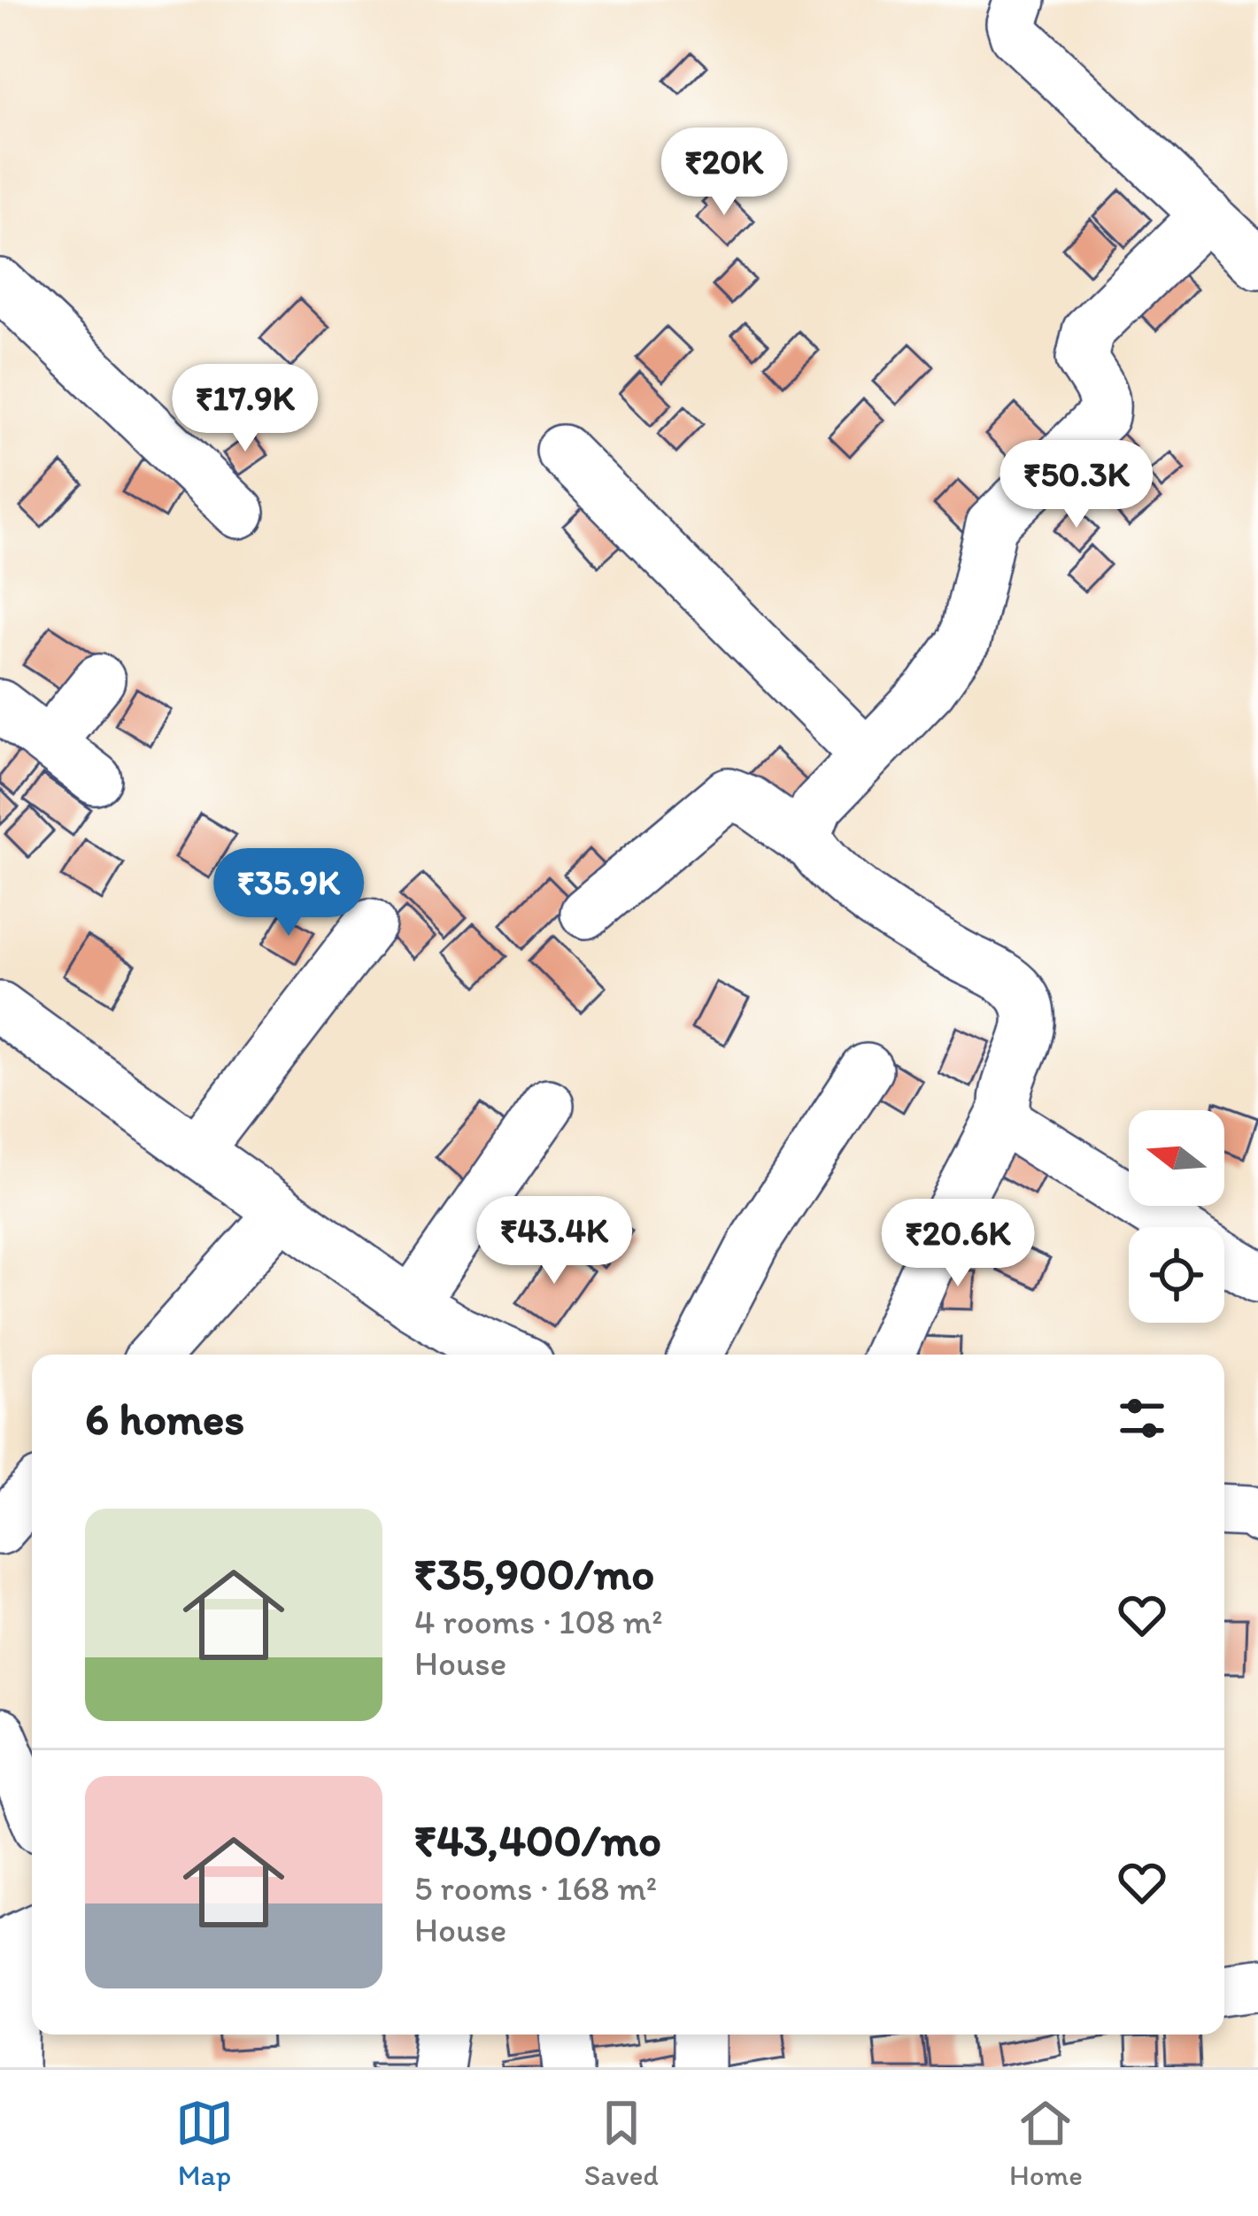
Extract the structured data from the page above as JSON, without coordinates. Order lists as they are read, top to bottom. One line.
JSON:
{"north":"left","page":{"price":["₹20K","₹17.9K","₹50.3K","₹35.9K","₹43.4K","₹20.6K"],"heading":"6 homes","list":[{"name":"₹35,900/mo","note":"4 rooms · 108 m² · House"},{"name":"₹43,400/mo","note":"5 rooms · 168 m² · House"}],"tabs":["Map","Saved","Home"]}}
